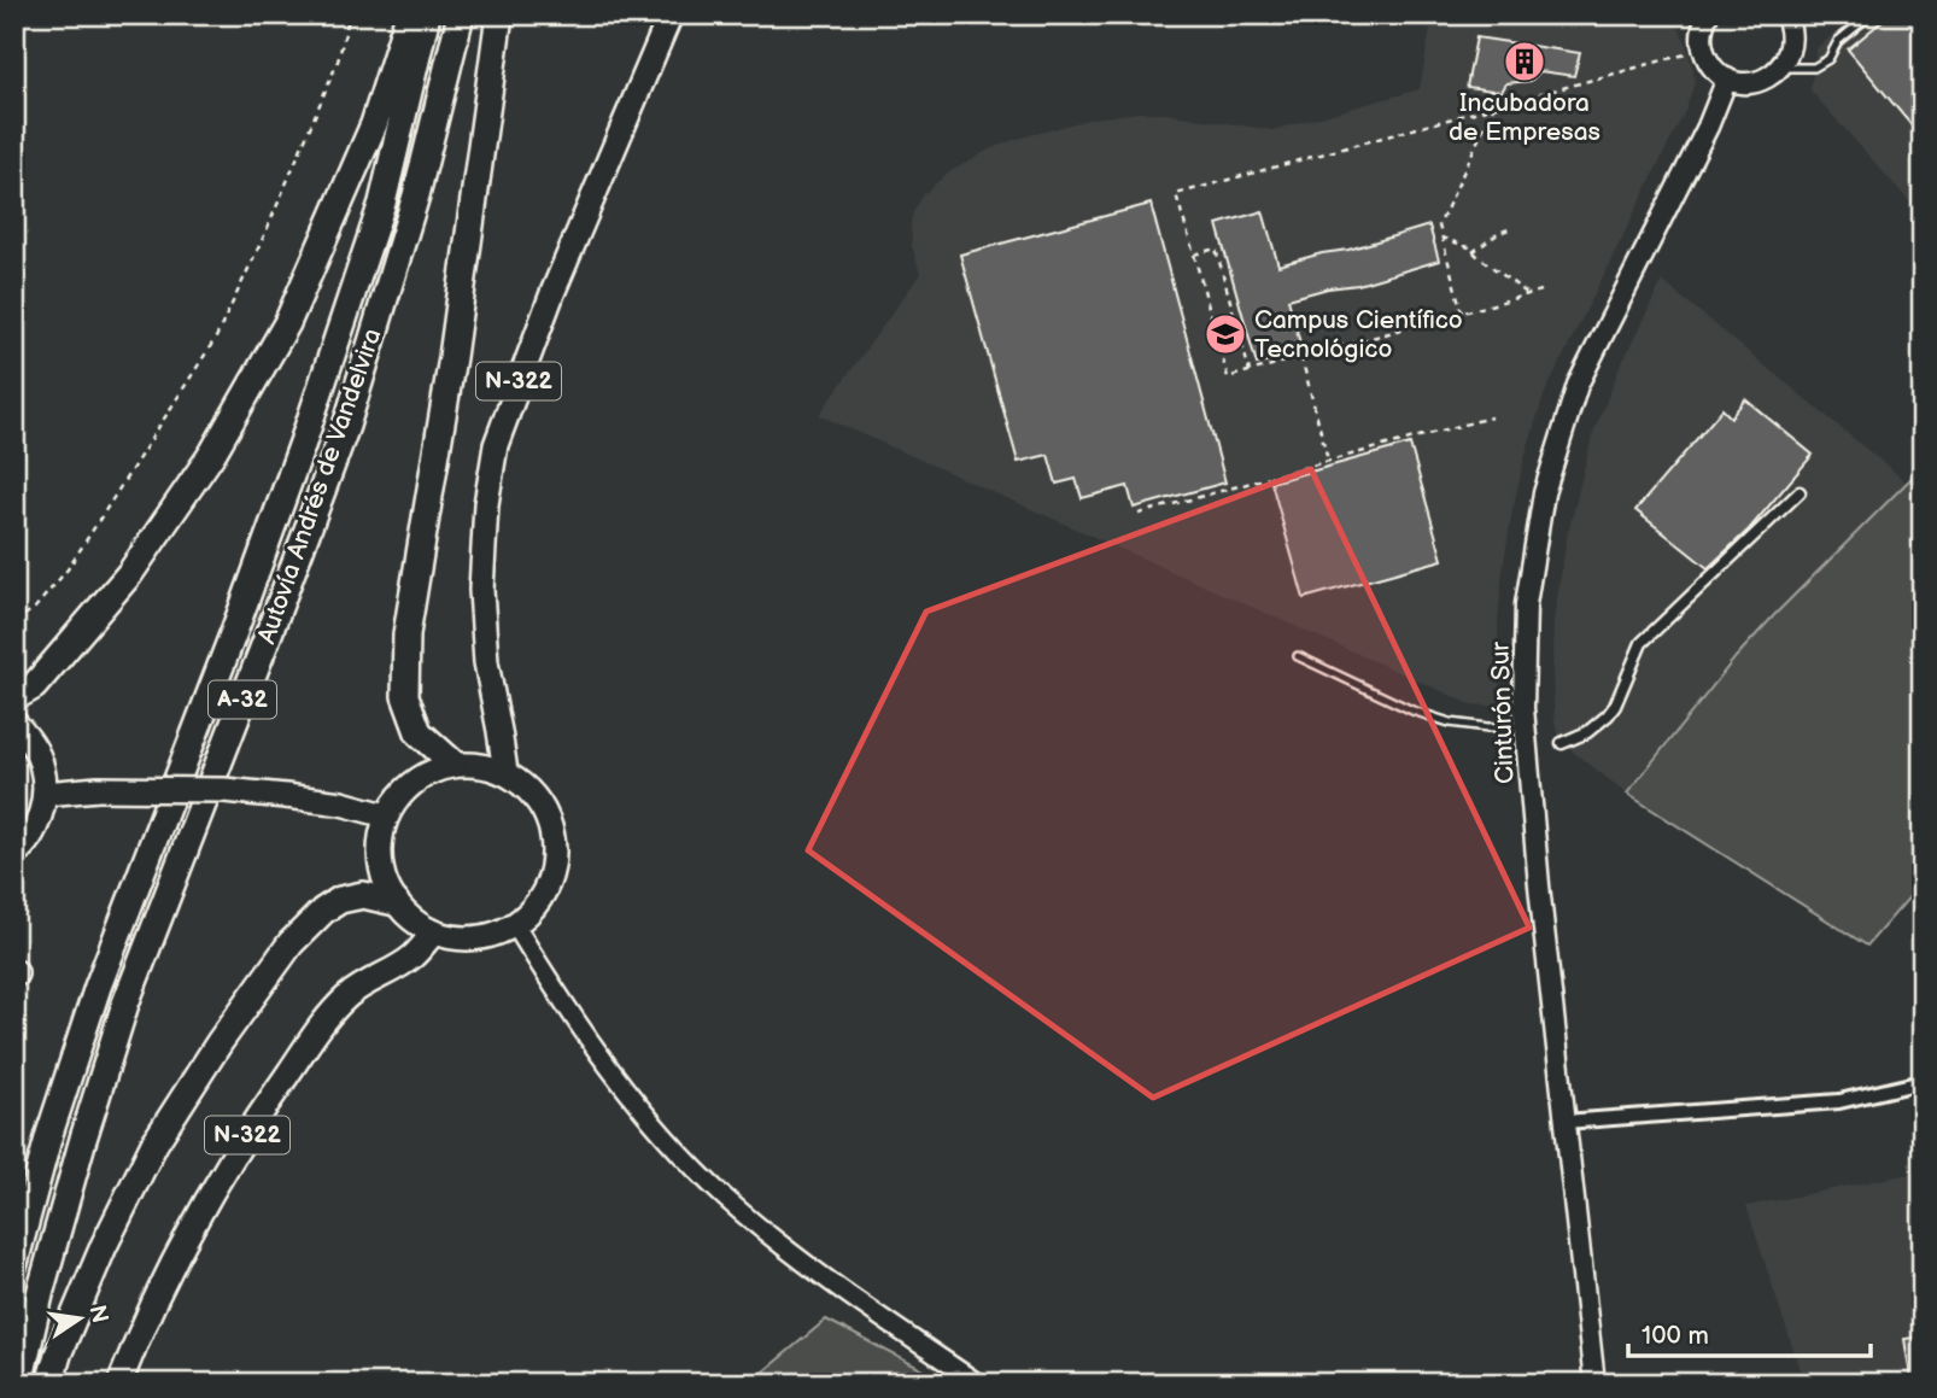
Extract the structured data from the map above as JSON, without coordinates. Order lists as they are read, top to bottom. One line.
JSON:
{"streets":{"highway":["N-322","Autovía Andrés de Vandelvira","A-32"],"main road":["Cinturón Sur"]},"places":{"building":["Incubadora de Empresas"],"school or university":["Campus Científico Tecnológico"]},"scale_bar":"100 m","north":"right"}
